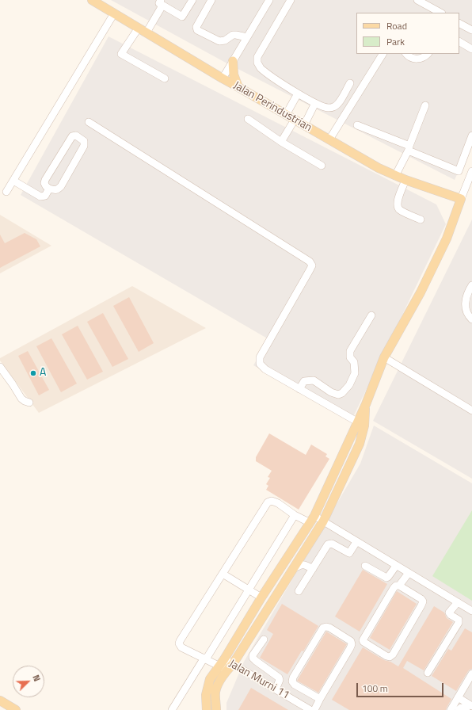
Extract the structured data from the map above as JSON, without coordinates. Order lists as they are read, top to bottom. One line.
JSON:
{"streets":{"main road":["Jalan Perindustrian"],"street":["Jalan Murni 11"]},"places":["A"],"legend":["Road","Park"],"scale_bar":"100 m","north":"top right"}
